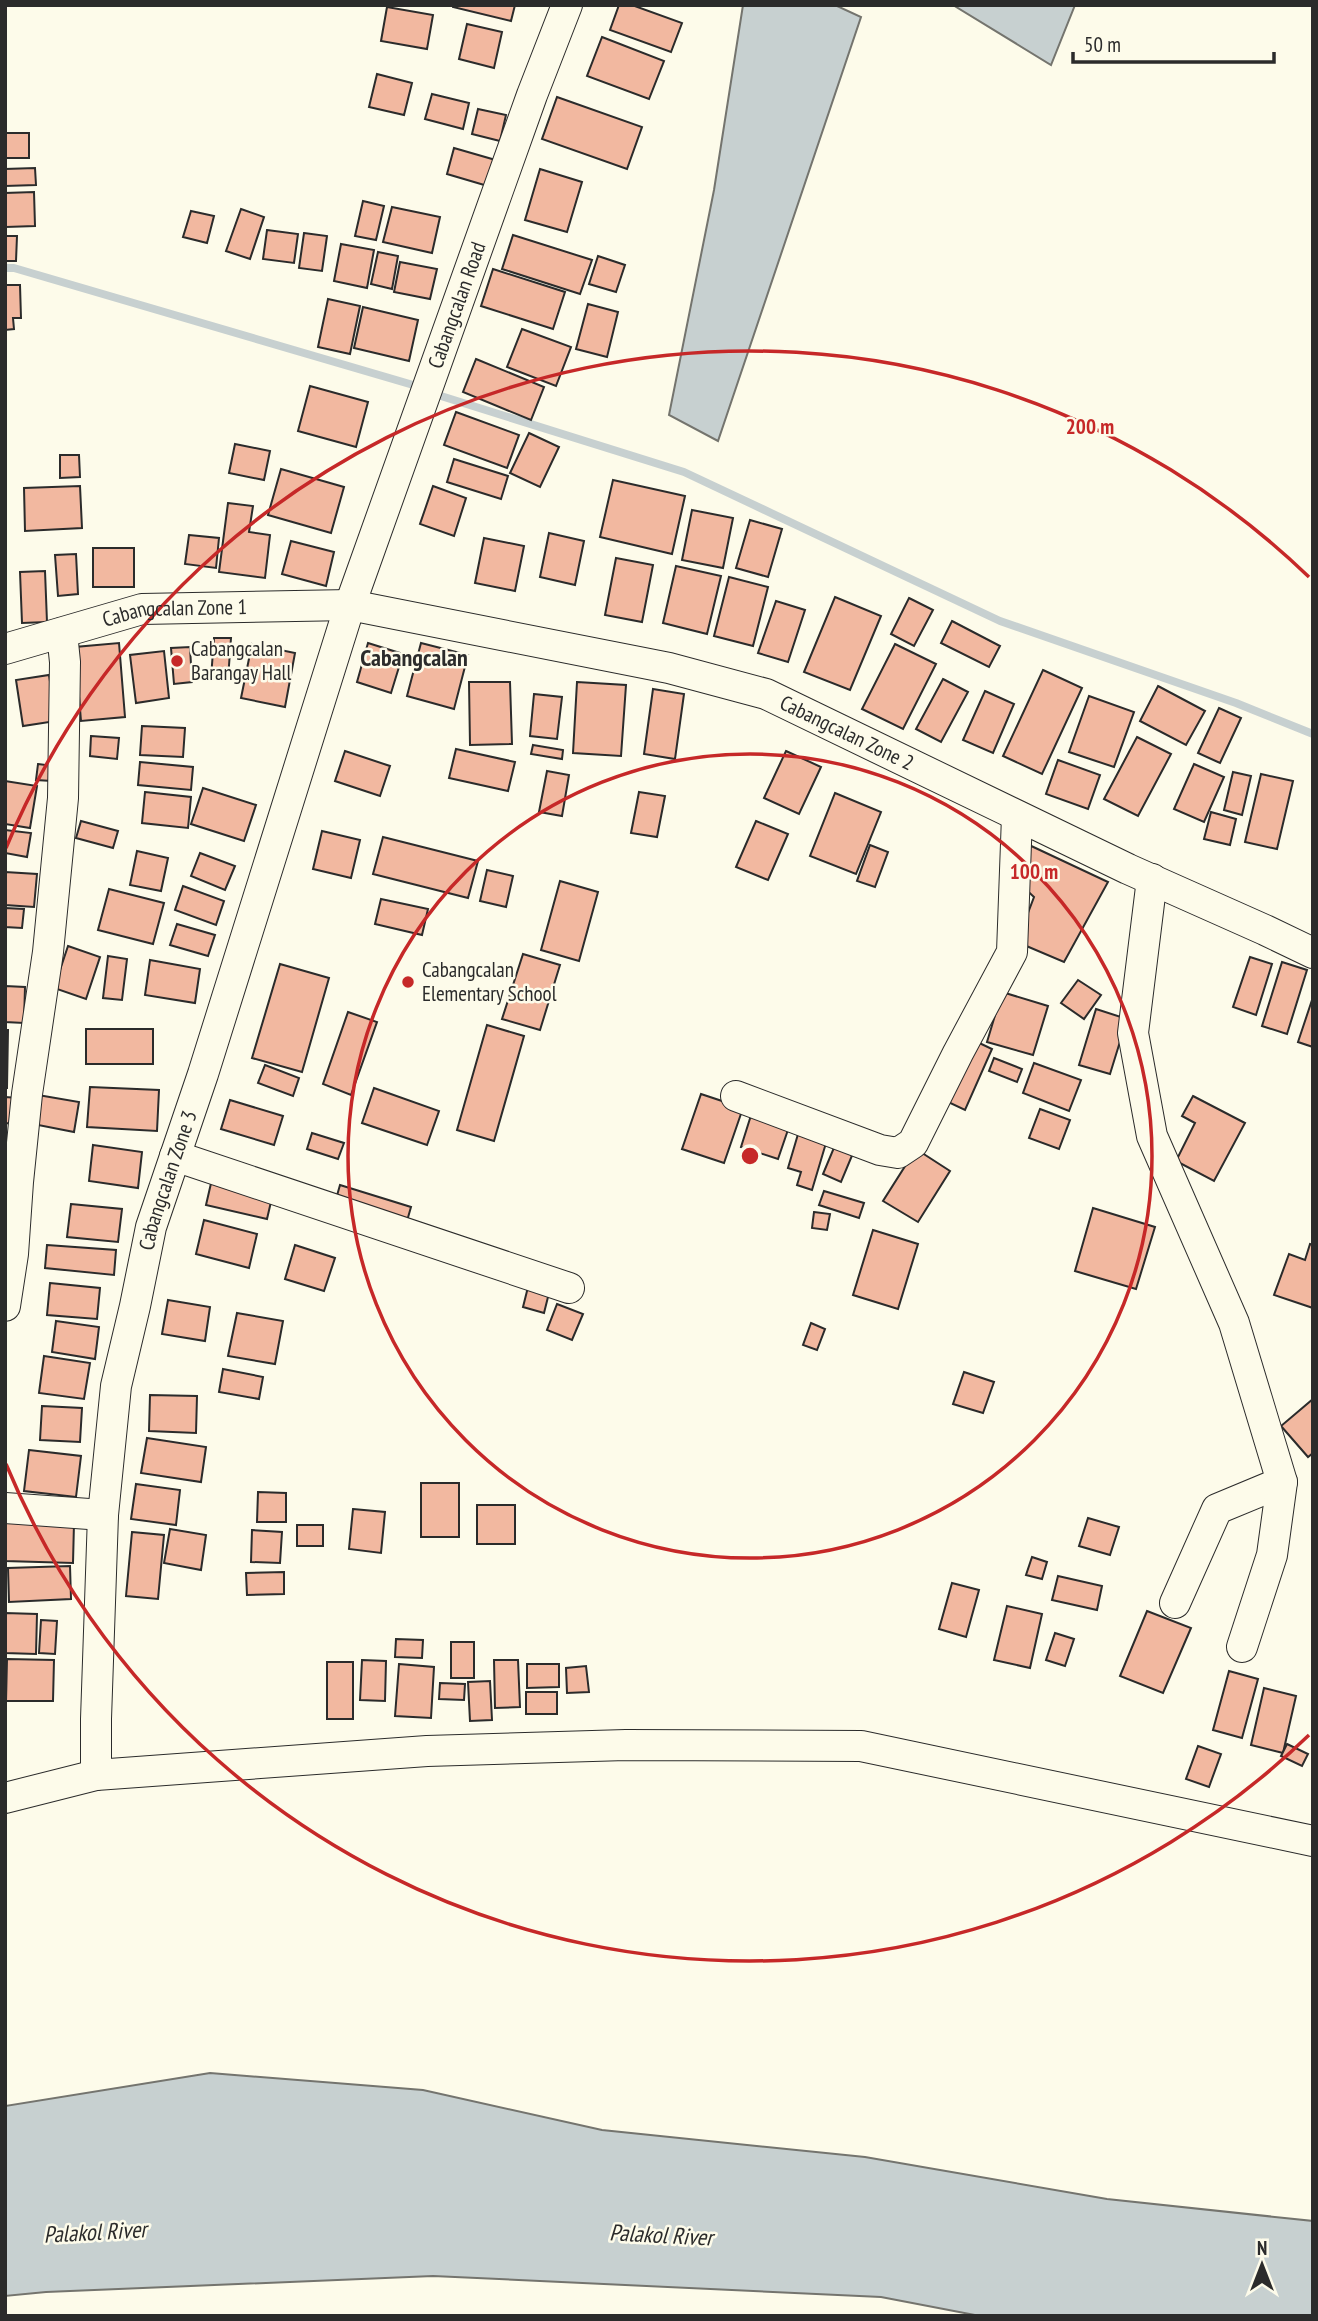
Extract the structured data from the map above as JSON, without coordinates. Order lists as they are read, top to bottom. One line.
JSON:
{"streets":{"street":["Cabangcalan Road","Cabangcalan Zone 1","Cabangcalan Zone 2","Cabangcalan Zone 3"]},"crossings":[["Cabangcalan Road","Cabangcalan Zone 1"],["Cabangcalan Road","Cabangcalan Zone 2"],["Cabangcalan Road","Cabangcalan Zone 3"],["Cabangcalan Zone 1","Cabangcalan Zone 2"],["Cabangcalan Zone 1","Cabangcalan Zone 3"],["Cabangcalan Zone 2","Cabangcalan Zone 3"]],"districts":["Cabangcalan"],"water":["Palakol River"],"places":["Cabangcalan Barangay Hall","Cabangcalan Elementary School"],"scale_bar":"50 m","north":"top","rings":["200 m","100 m"]}
